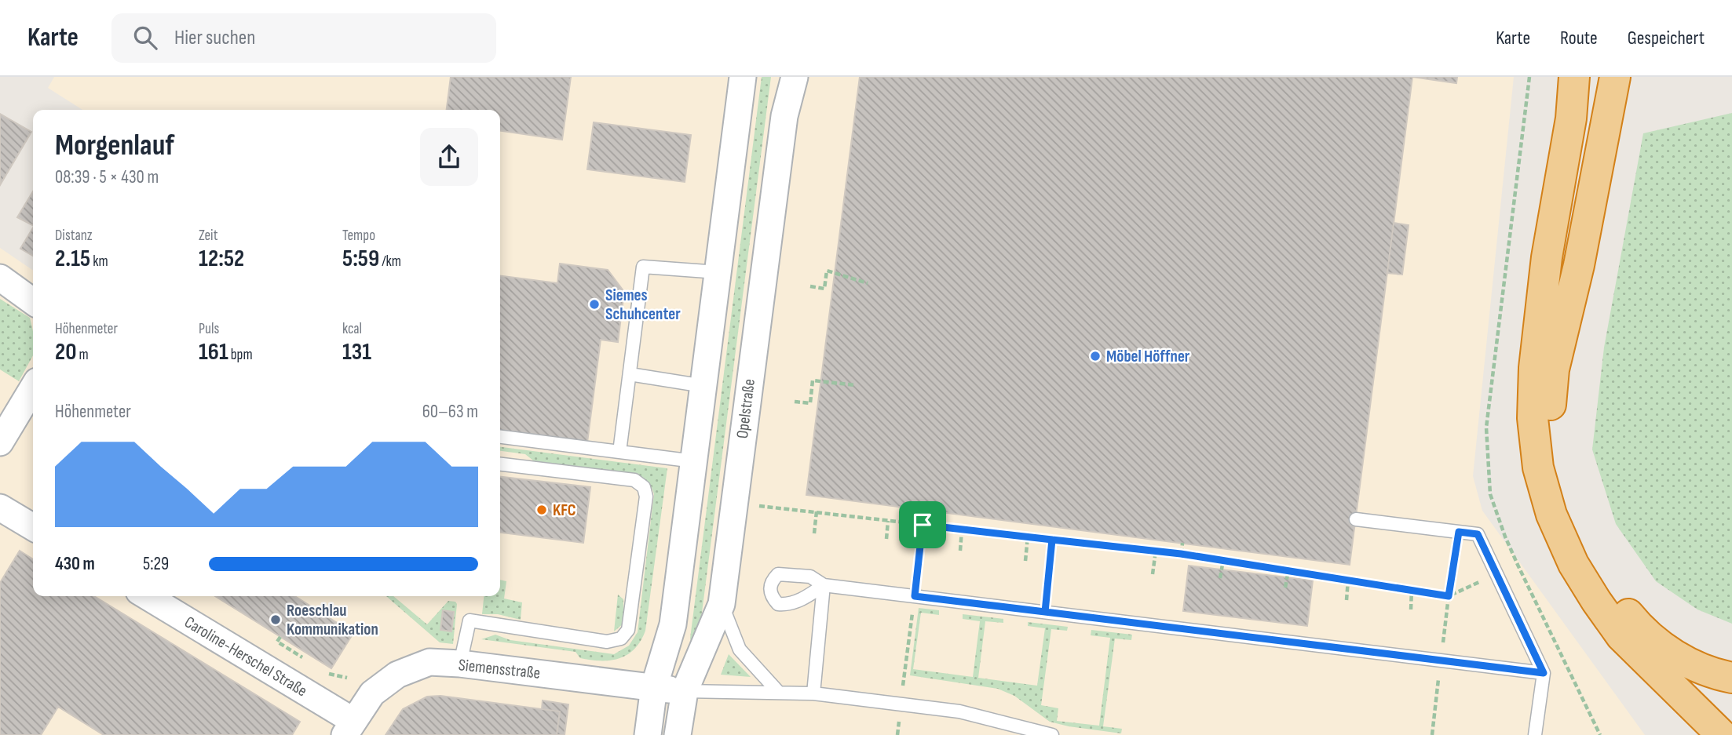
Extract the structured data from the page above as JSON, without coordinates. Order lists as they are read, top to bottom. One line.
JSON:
{"streets":{"street":["Opelstraße","Caroline-Herschel Straße","Siemensstraße"]},"crossings":[["Opelstraße","Siemensstraße"],["Caroline-Herschel Straße","Siemensstraße"]],"places":["Siemes Schuhcenter","Möbel Höffner","KFC","Roeschlau Kommunikation"],"page":{"header":"Karte","search":"Hier suchen","nav":["Karte","Route","Gespeichert"],"heading":["Morgenlauf","08:39 · 5 × 430 m"],"stats":[["Distanz","2.15 km"],["Zeit","12:52"],["Tempo","5:59 /km"],["Höhenmeter","20 m"],["Puls","161 bpm"],["kcal","131"]],"chart":["Höhenmeter","60–63 m"],"list":[{"name":"430 m","note":"5:29"}]}}
